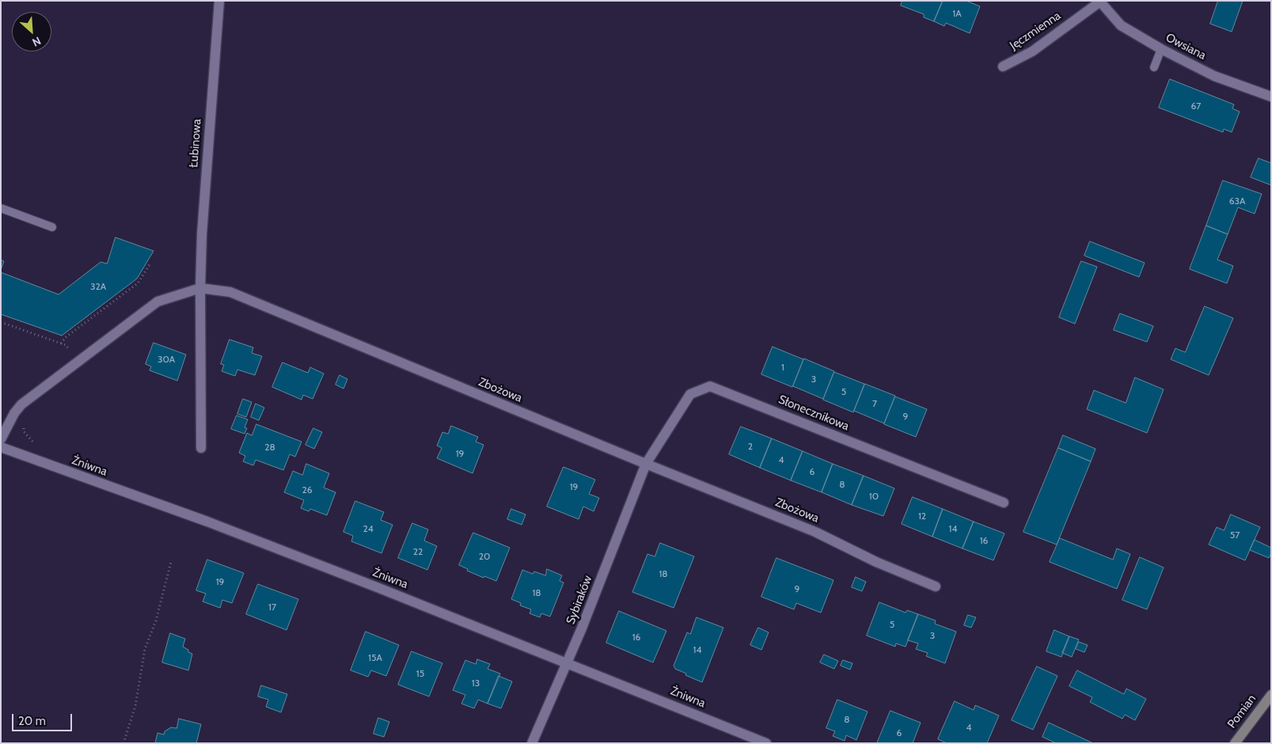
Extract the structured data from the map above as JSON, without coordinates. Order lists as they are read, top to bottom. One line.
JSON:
{"streets":{"street":["Jęczmienna","Owsiana","Łubinowa","Zbożowa","Słonecznikowa","Żniwna","Sybiraków","Pomian"]},"crossings":[["Jęczmienna","Owsiana"],["Łubinowa","Zbożowa"],["Zbożowa","Słonecznikowa"],["Zbożowa","Sybiraków"],["Słonecznikowa","Sybiraków"],["Żniwna","Sybiraków"]],"house_numbers":["1A","67","63A","32A","30A","1","3","5","7","9","2","28","19","4","6","8","19","26","10","12","24","14","57","16","22","20","18","19","9","18","17","5","3","16","14","15A","15","13","8","4","6"],"scale_bar":"20 m","north":"bottom right"}
